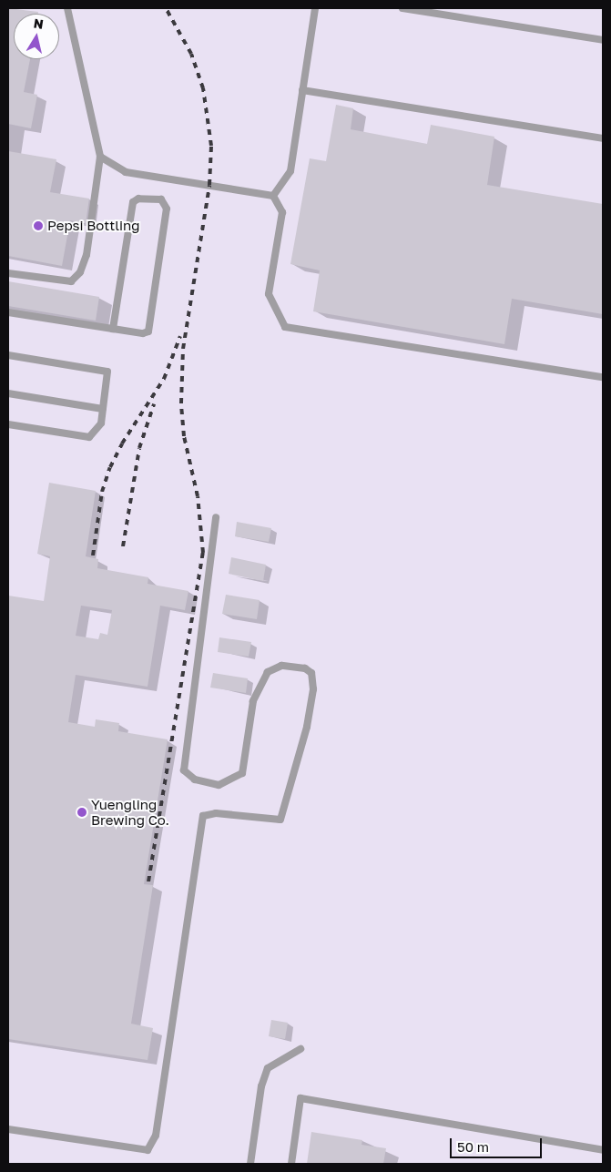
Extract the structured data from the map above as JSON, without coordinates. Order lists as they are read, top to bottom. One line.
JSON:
{"places":["Pepsi Bottling","Yuengling Brewing Co."],"scale_bar":"50 m","north":"top"}
